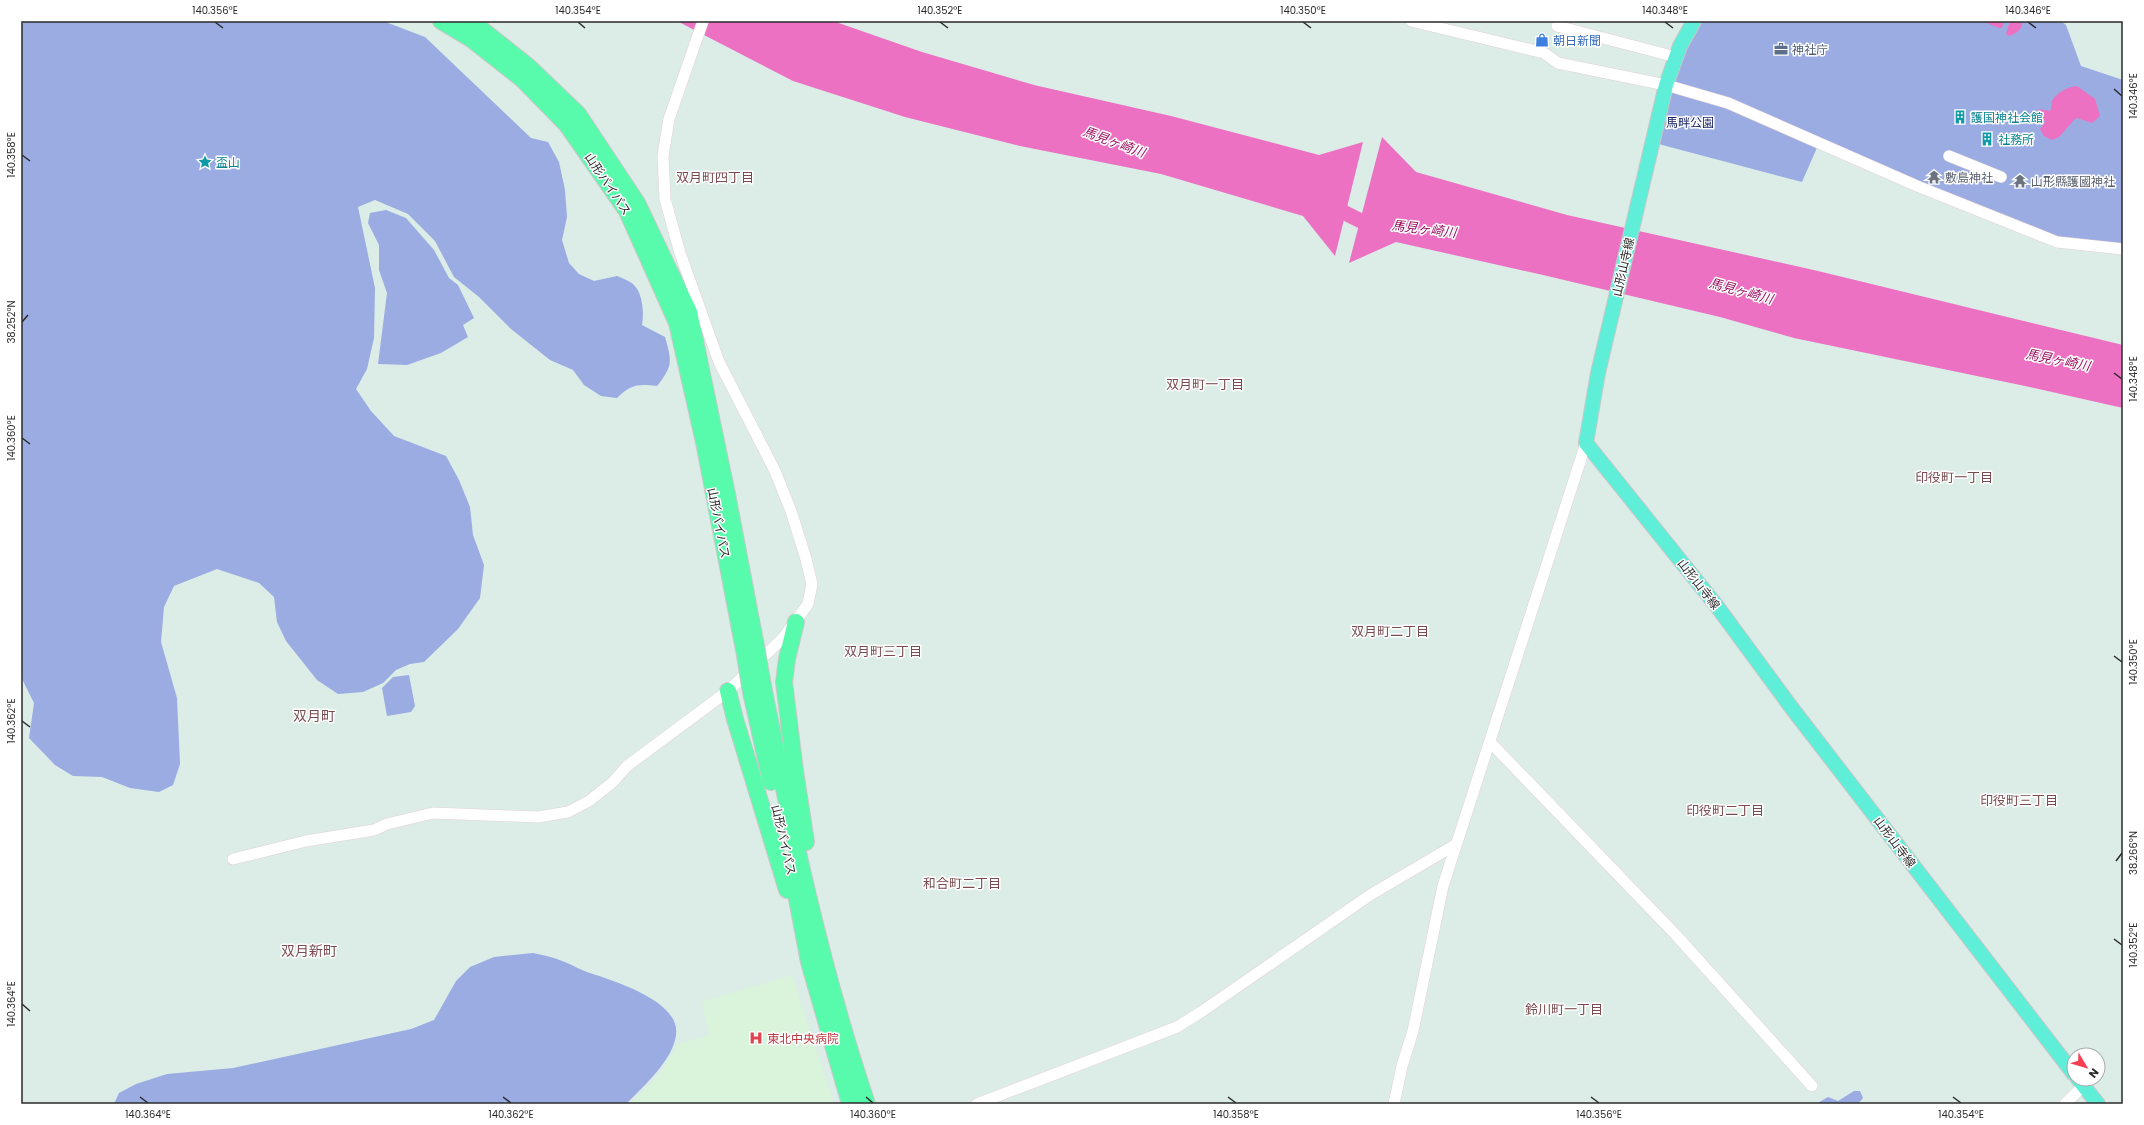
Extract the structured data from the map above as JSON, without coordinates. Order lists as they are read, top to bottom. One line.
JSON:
{"streets":{"highway":["山形バイパス"],"main road":["山形山寺線"]},"districts":["双月町四丁目","双月町一丁目","印役町一丁目","双月町二丁目","双月町三丁目","双月町","印役町三丁目","印役町二丁目","和合町二丁目","双月新町","鈴川町一丁目"],"water":["馬見ヶ崎川"],"parks":["馬畔公園"],"places":{"shop":["朝日新聞"],"office":["神社庁"],"building":["護国神社会館","社務所"],"place":["盃山"],"temple":["敷島神社","山形縣護國神社"],"hospital":["東北中央病院"]},"north":"bottom right","coordinates":["140.356°E","140.354°E","140.352°E","140.350°E","140.348°E","140.346°E","140.358°E","38.252°N","140.360°E","140.362°E","38.266°N","140.364°E"]}
